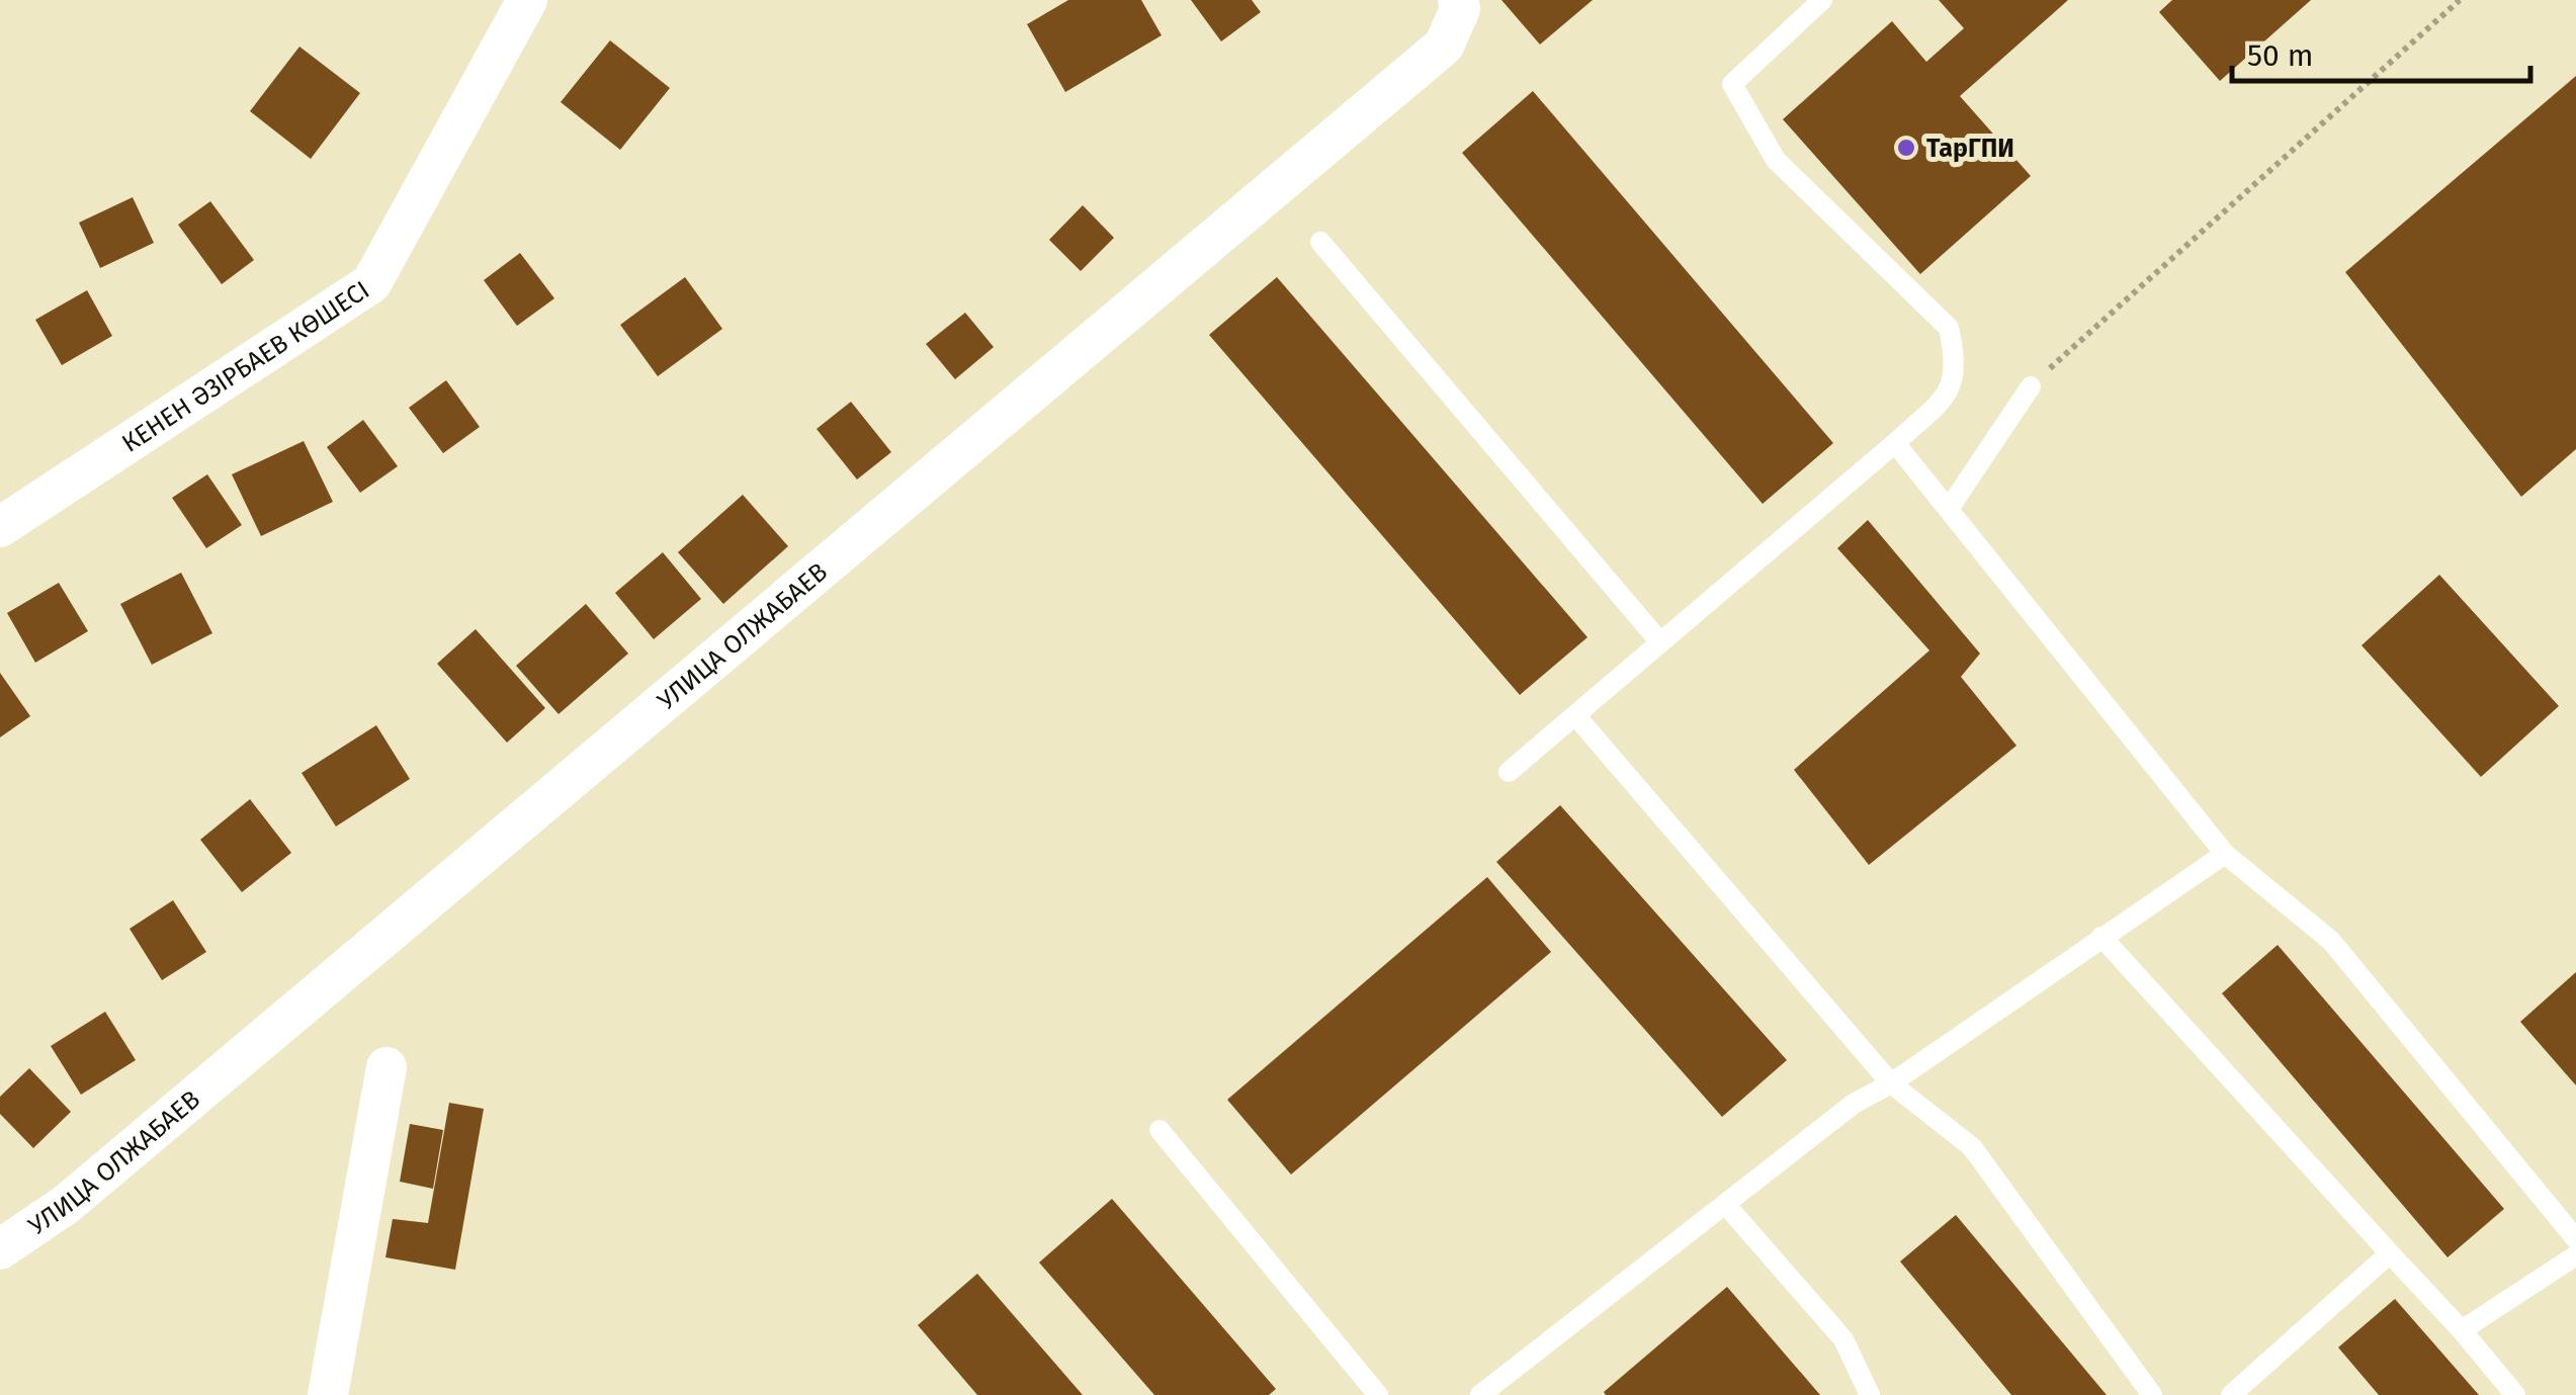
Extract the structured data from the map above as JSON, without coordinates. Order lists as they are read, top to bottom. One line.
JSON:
{"streets":{"street":["КЕНЕН ӘЗІРБАЕВ КӨШЕСІ","УЛИЦА ОЛЖАБАЕВ"]},"places":["ТарГПИ"],"scale_bar":"50 m"}
